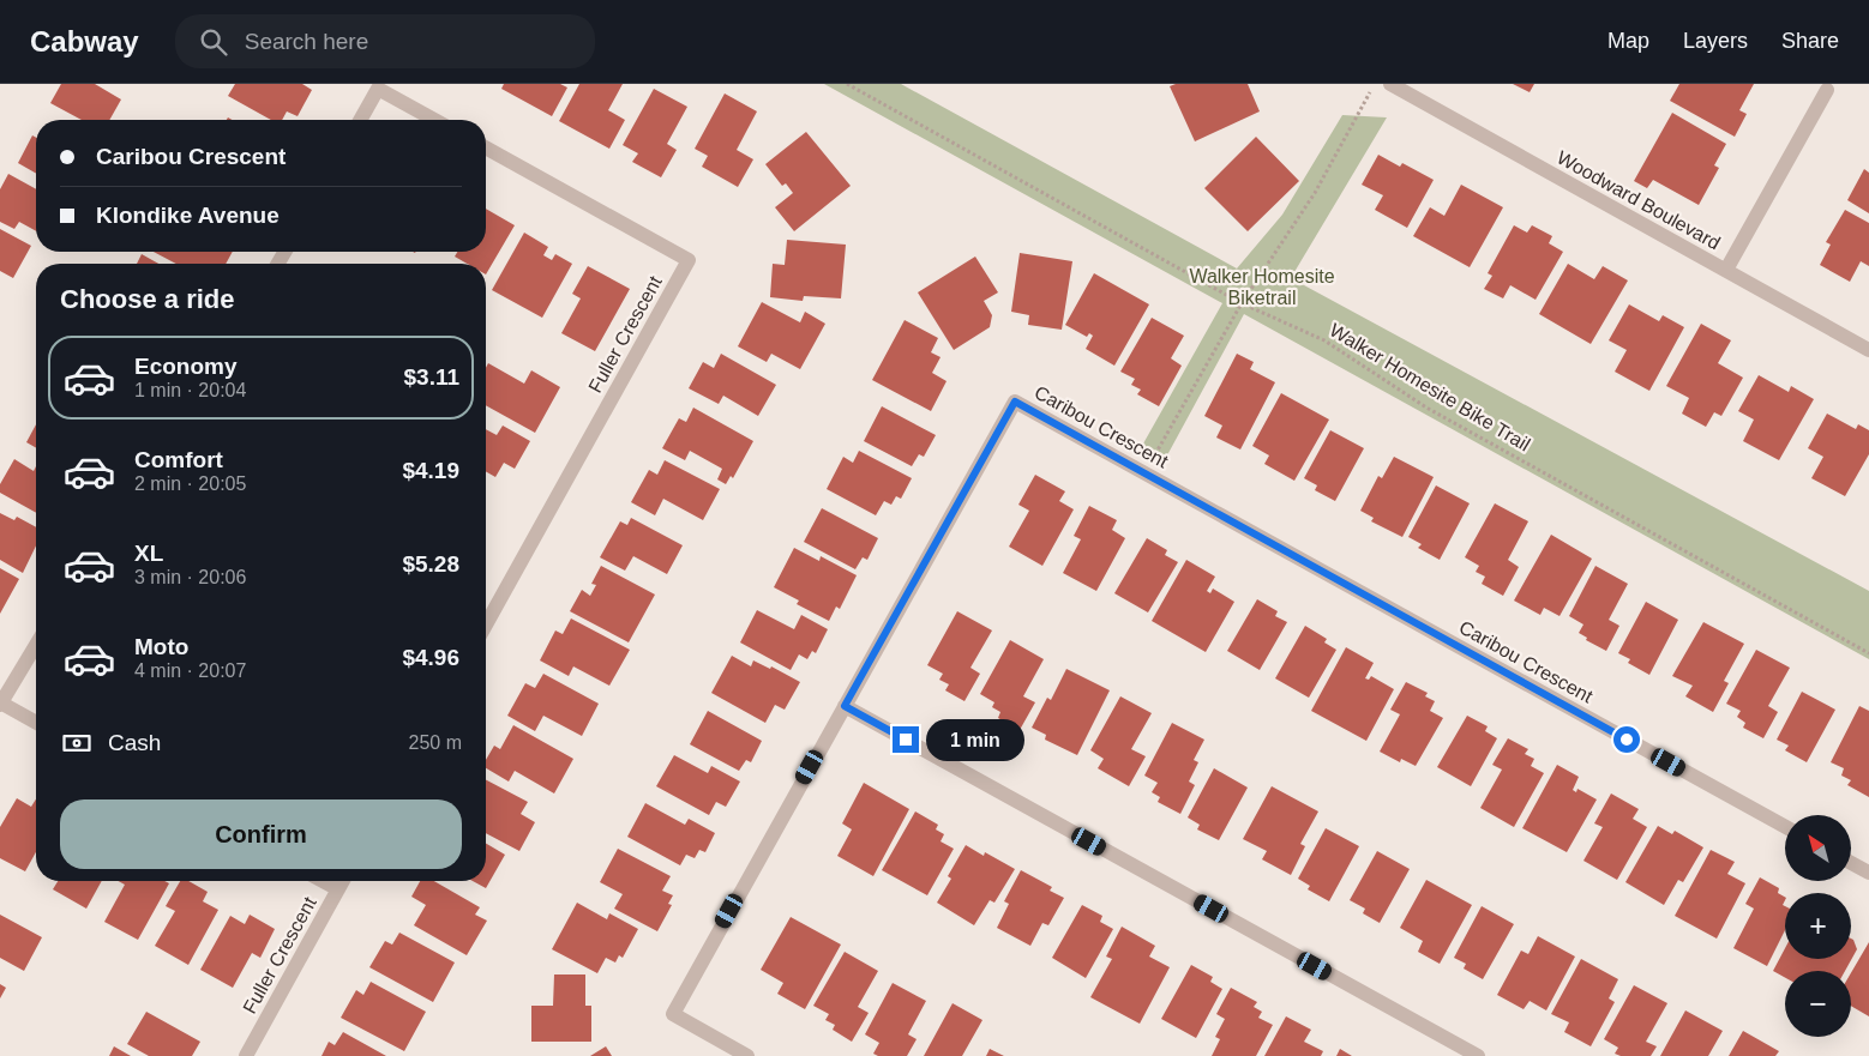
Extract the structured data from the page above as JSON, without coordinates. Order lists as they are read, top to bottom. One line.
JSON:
{"streets":{"street":["Woodward Boulevard","Fuller Crescent","Caribou Crescent"],"path":["Walker Homesite Bike Trail"]},"parks":["Walker Homesite Biketrail"],"north":"top left","page":{"header":"Cabway","search":"Search here","nav":["Map","Layers","Share"],"banner":["Caribou Crescent","Klondike Avenue"],"heading":"Choose a ride","list":[{"name":"Economy","note":"1 min · 20:04","value":"$3.11"},{"name":"Comfort","note":"2 min · 20:05","value":"$4.19"},{"name":"XL","note":"3 min · 20:06","value":"$5.28"},{"name":"Moto","note":"4 min · 20:07","value":"$4.96"}],"pay":["Cash","250 m"],"bubble":"1 min","buttons":"Confirm","map_buttons":["+","−"]}}
